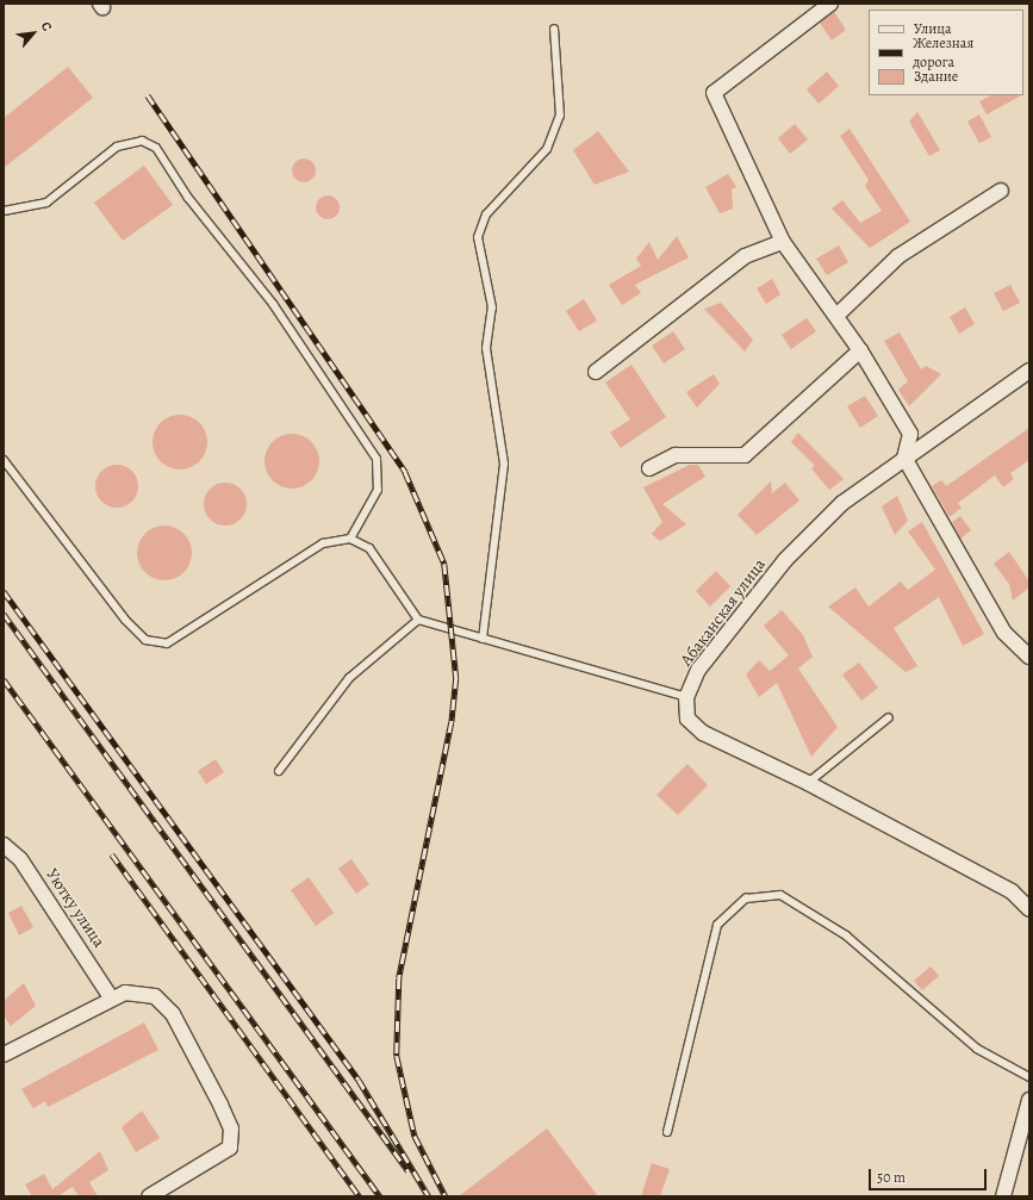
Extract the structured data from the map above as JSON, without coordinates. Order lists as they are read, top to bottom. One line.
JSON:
{"streets":{"street":["Абаканская улица","Уютку улица"]},"legend":["Улица","Железная дорога","Здание"],"scale_bar":"50 m","north":"top right"}
